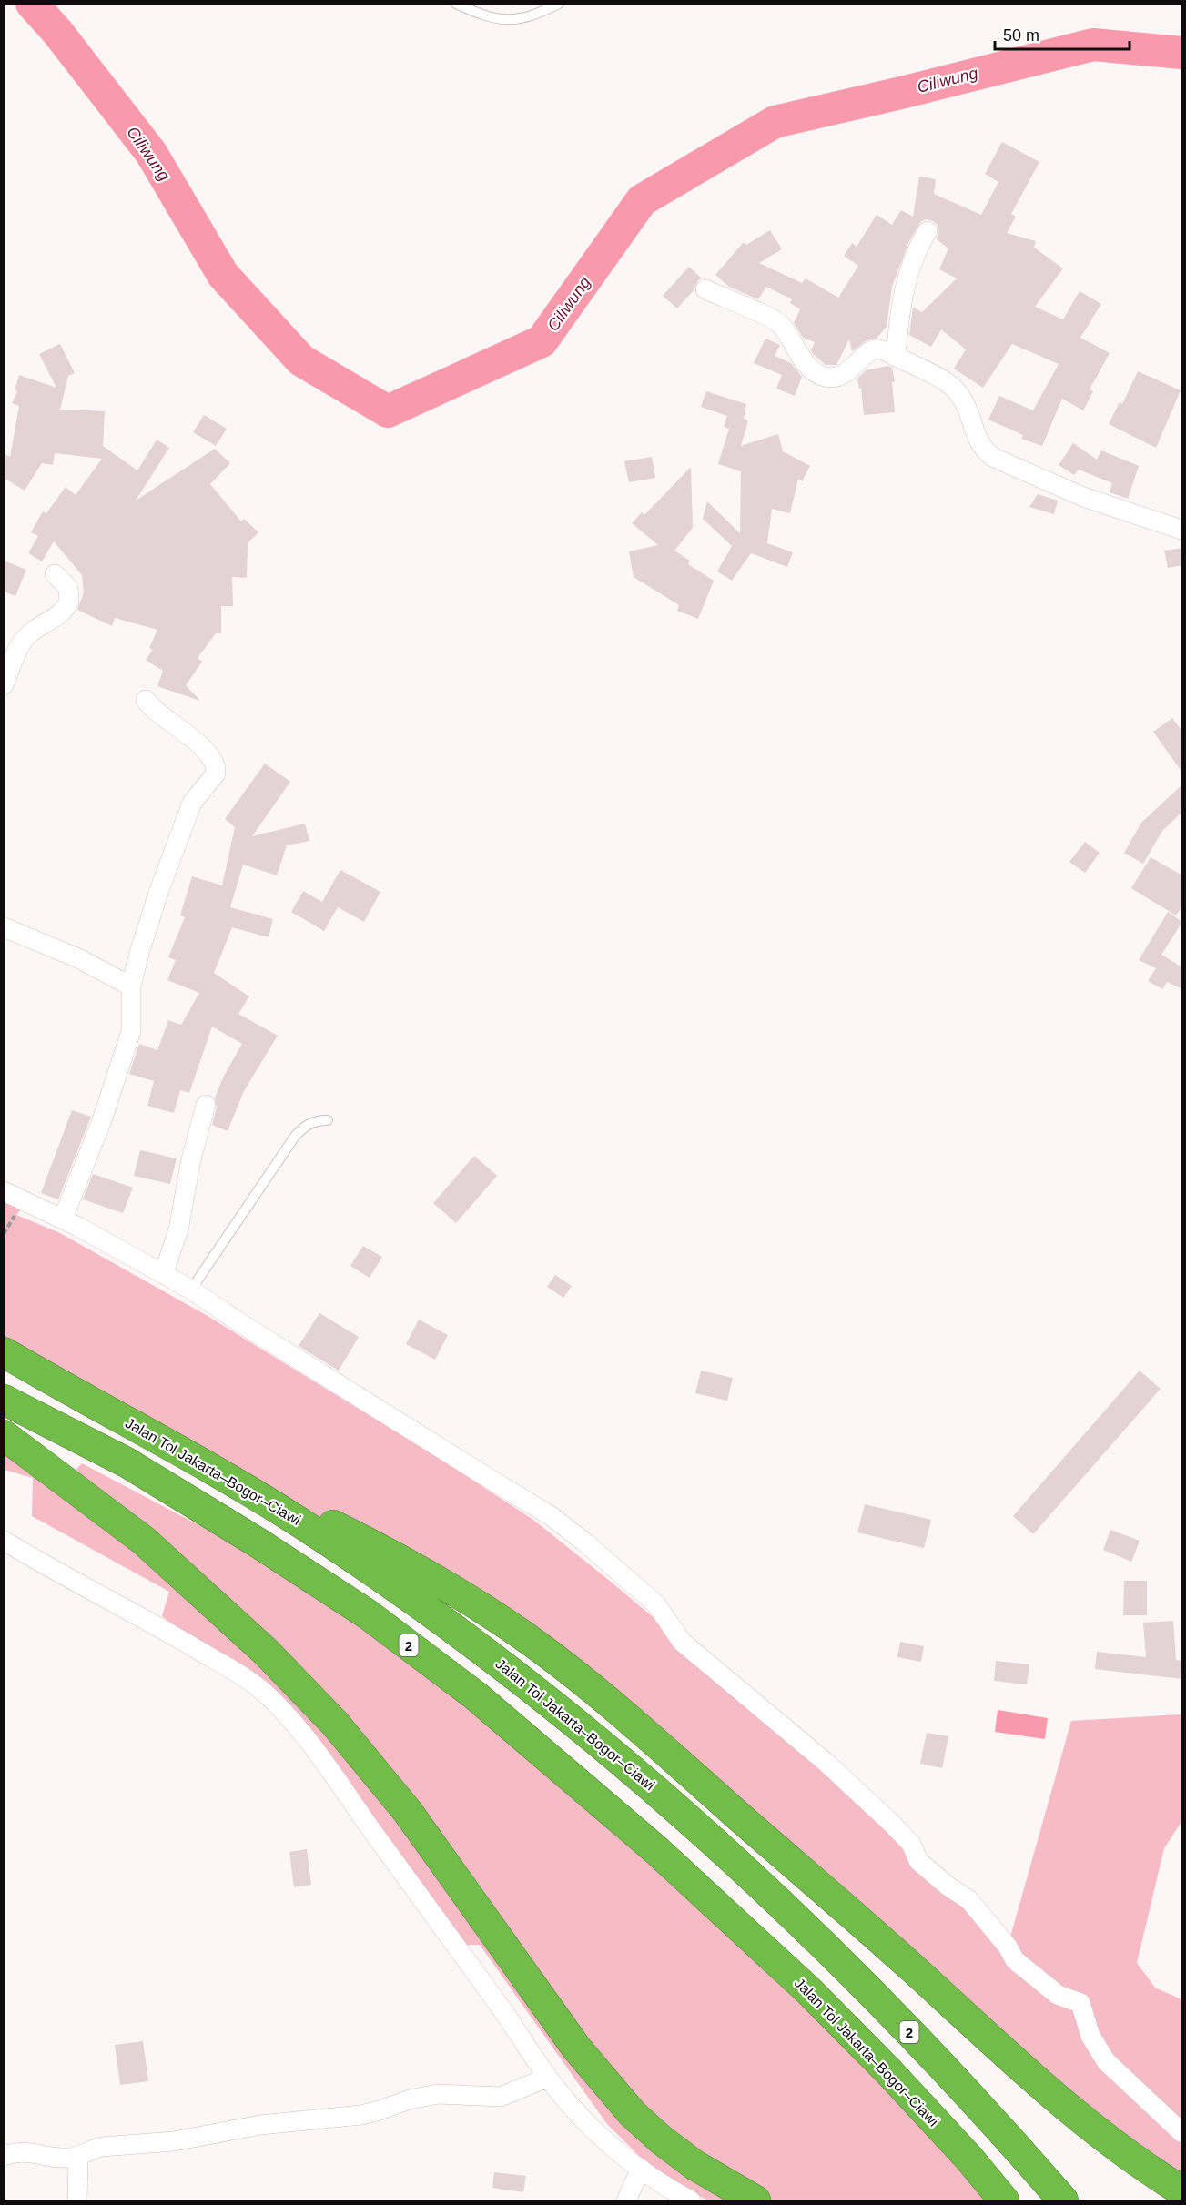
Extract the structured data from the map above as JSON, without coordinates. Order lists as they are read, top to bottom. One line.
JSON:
{"streets":{"highway":["Jalan Tol Jakarta–Bogor–Ciawi","2"]},"water":["Ciliwung"],"scale_bar":"50 m"}
